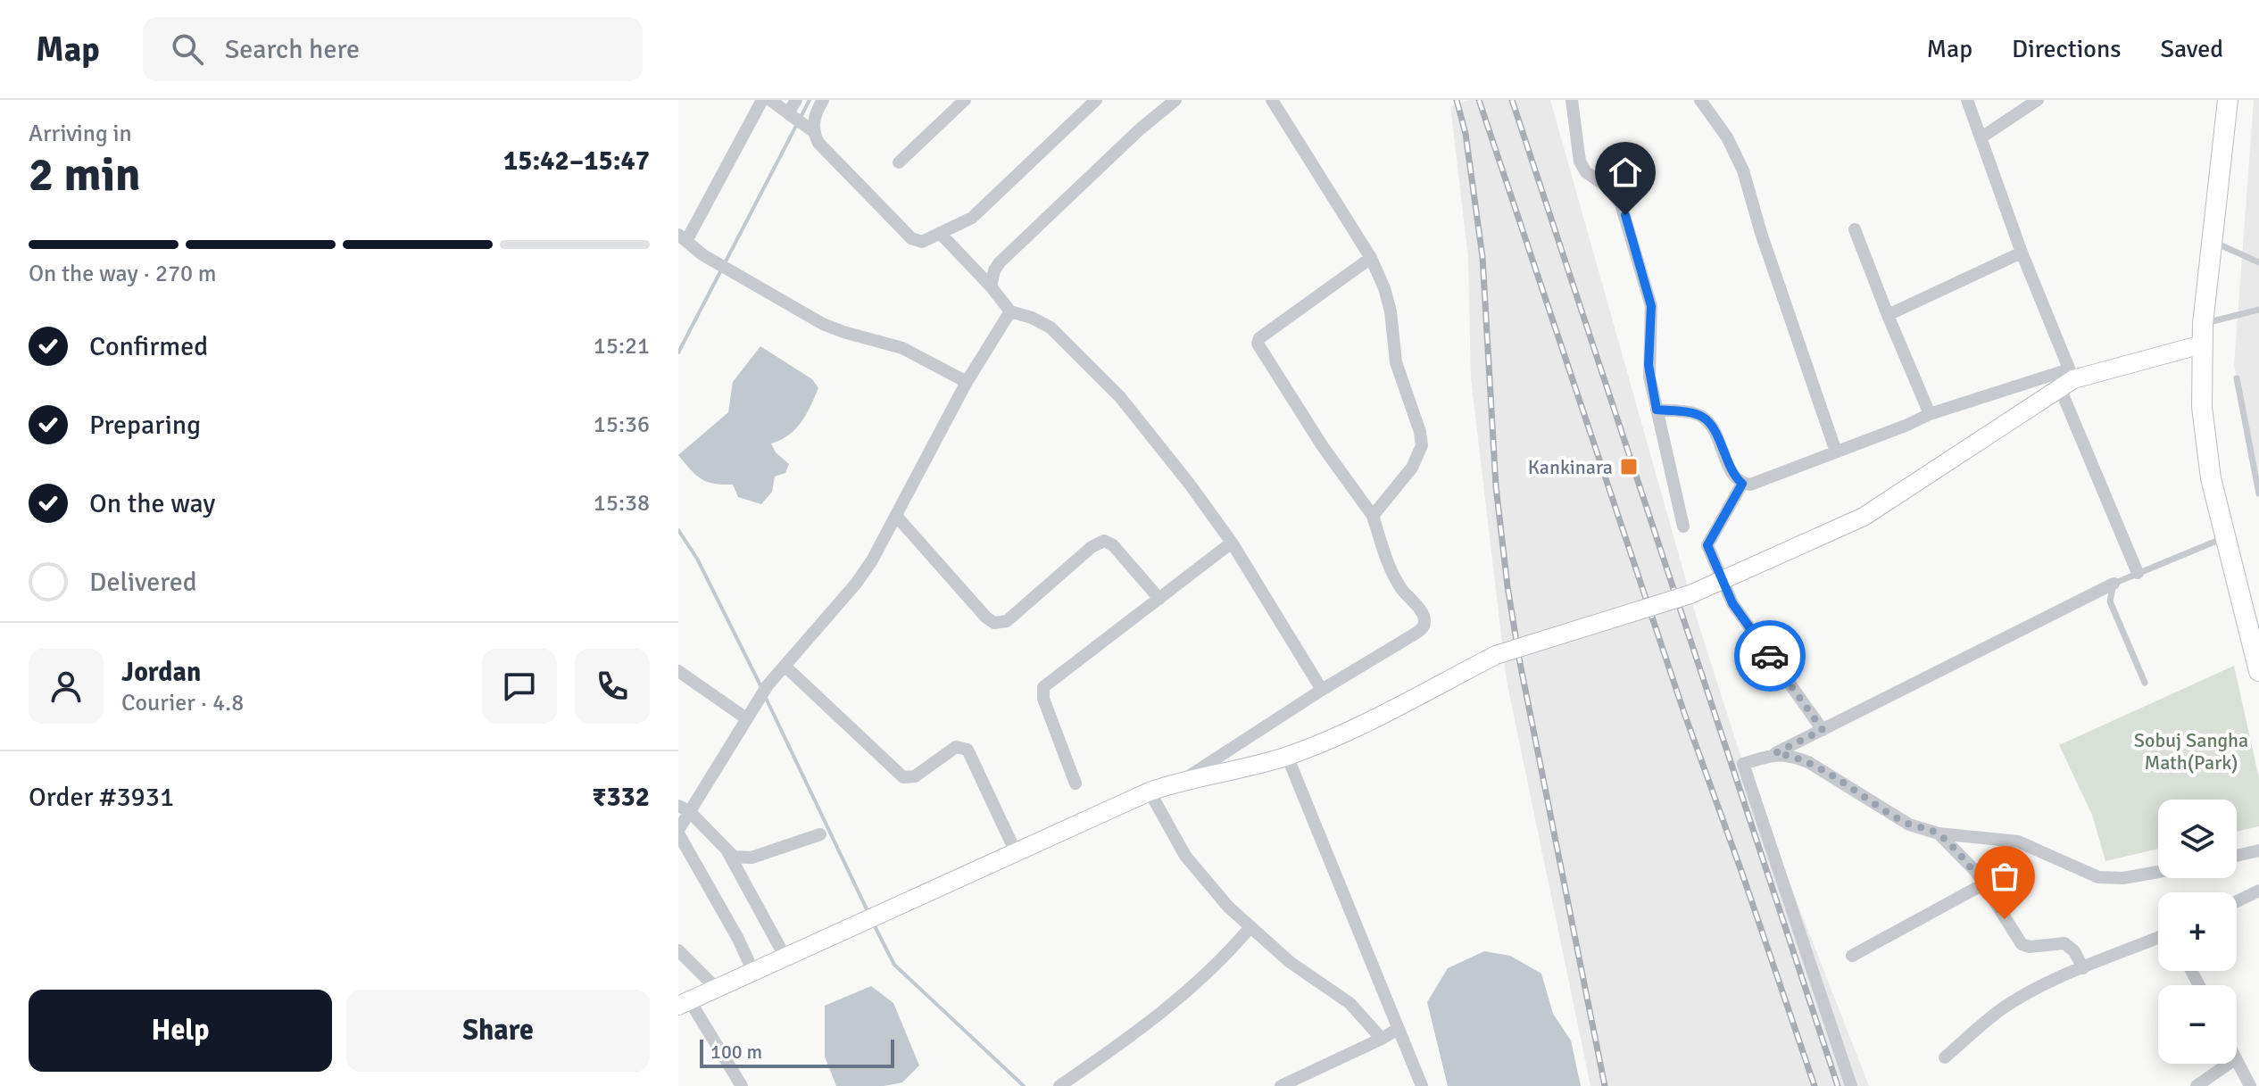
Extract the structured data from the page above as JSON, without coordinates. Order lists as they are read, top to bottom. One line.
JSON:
{"parks":["Sobuj Sangha Math(Park)"],"places":{"transit":["Kankinara"]},"scale_bar":"100 m","page":{"header":"Map","search":"Search here","nav":["Map","Directions","Saved"],"heading":["2 min","Arriving in","15:42–15:47"],"panel":["Jordan","Courier · 4.8","Order #3931","₹332"],"bar":"On the way · 270 m","list":[["Confirmed","15:21"],["Preparing","15:36"],["On the way","15:38"],"Delivered"],"map_buttons":["+","−"],"buttons":["Help","Share"],"scale":"100 m"}}
